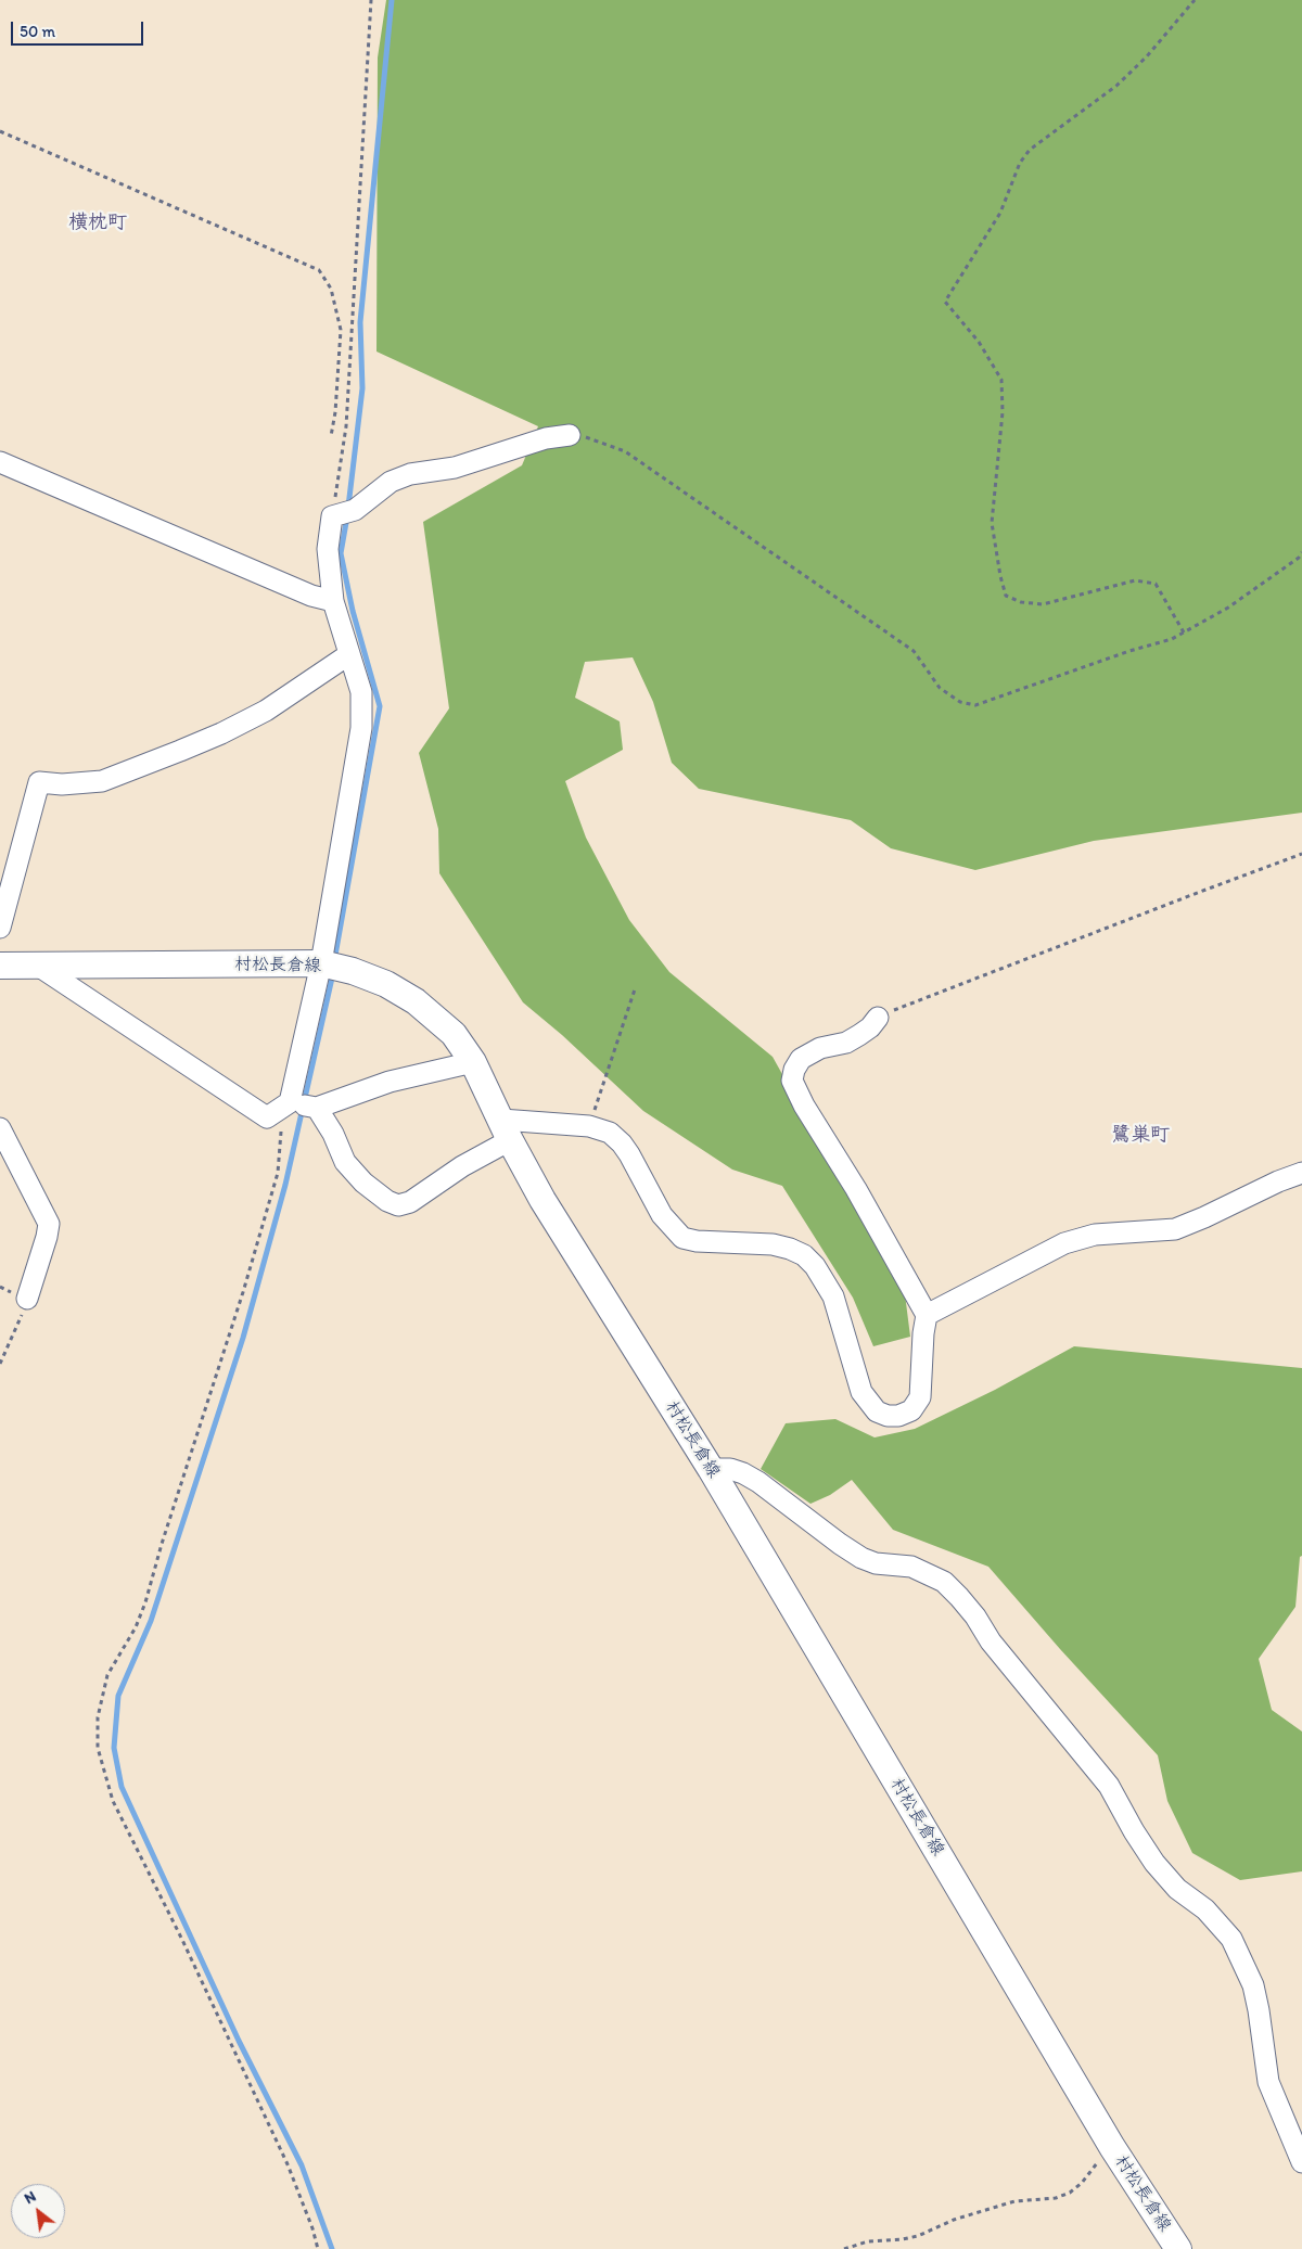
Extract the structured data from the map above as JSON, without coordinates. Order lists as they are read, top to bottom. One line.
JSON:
{"streets":{"main road":["村松長倉線"]},"districts":["横枕町","鷺巣町"],"scale_bar":"50 m","north":"top left"}
